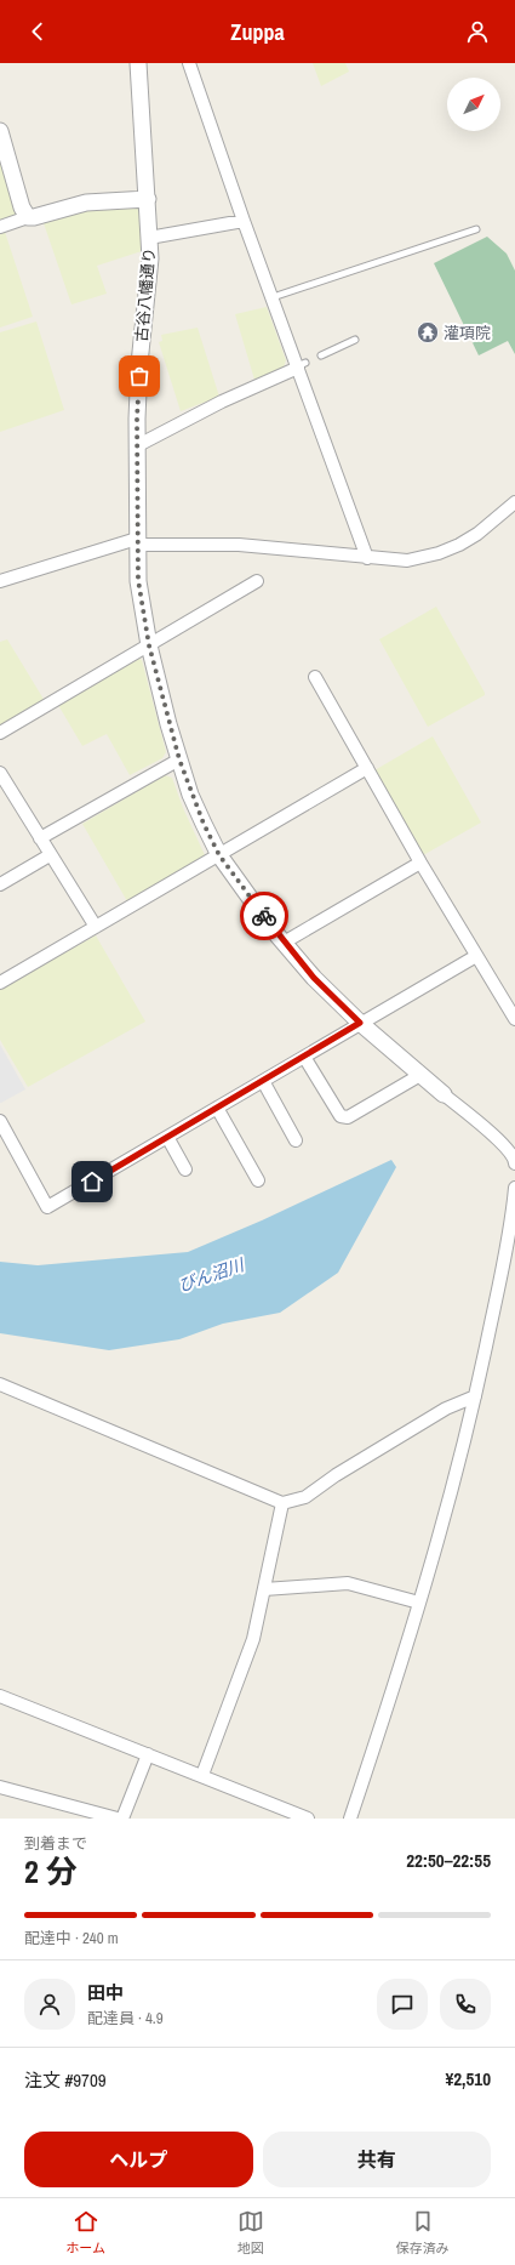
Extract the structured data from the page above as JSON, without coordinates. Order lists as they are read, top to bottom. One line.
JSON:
{"streets":{"street":["古谷八幡通り"]},"water":["びん沼川"],"places":{"temple":["灌項院"]},"north":"top right","page":{"header":"Zuppa","heading":["2 分","到着まで","22:50–22:55"],"panel":["田中","配達員 · 4.9","注文 #9709","¥2,510"],"bar":"配達中 · 240 m","buttons":["ヘルプ","共有"],"tabs":["ホーム","地図","保存済み"]}}
